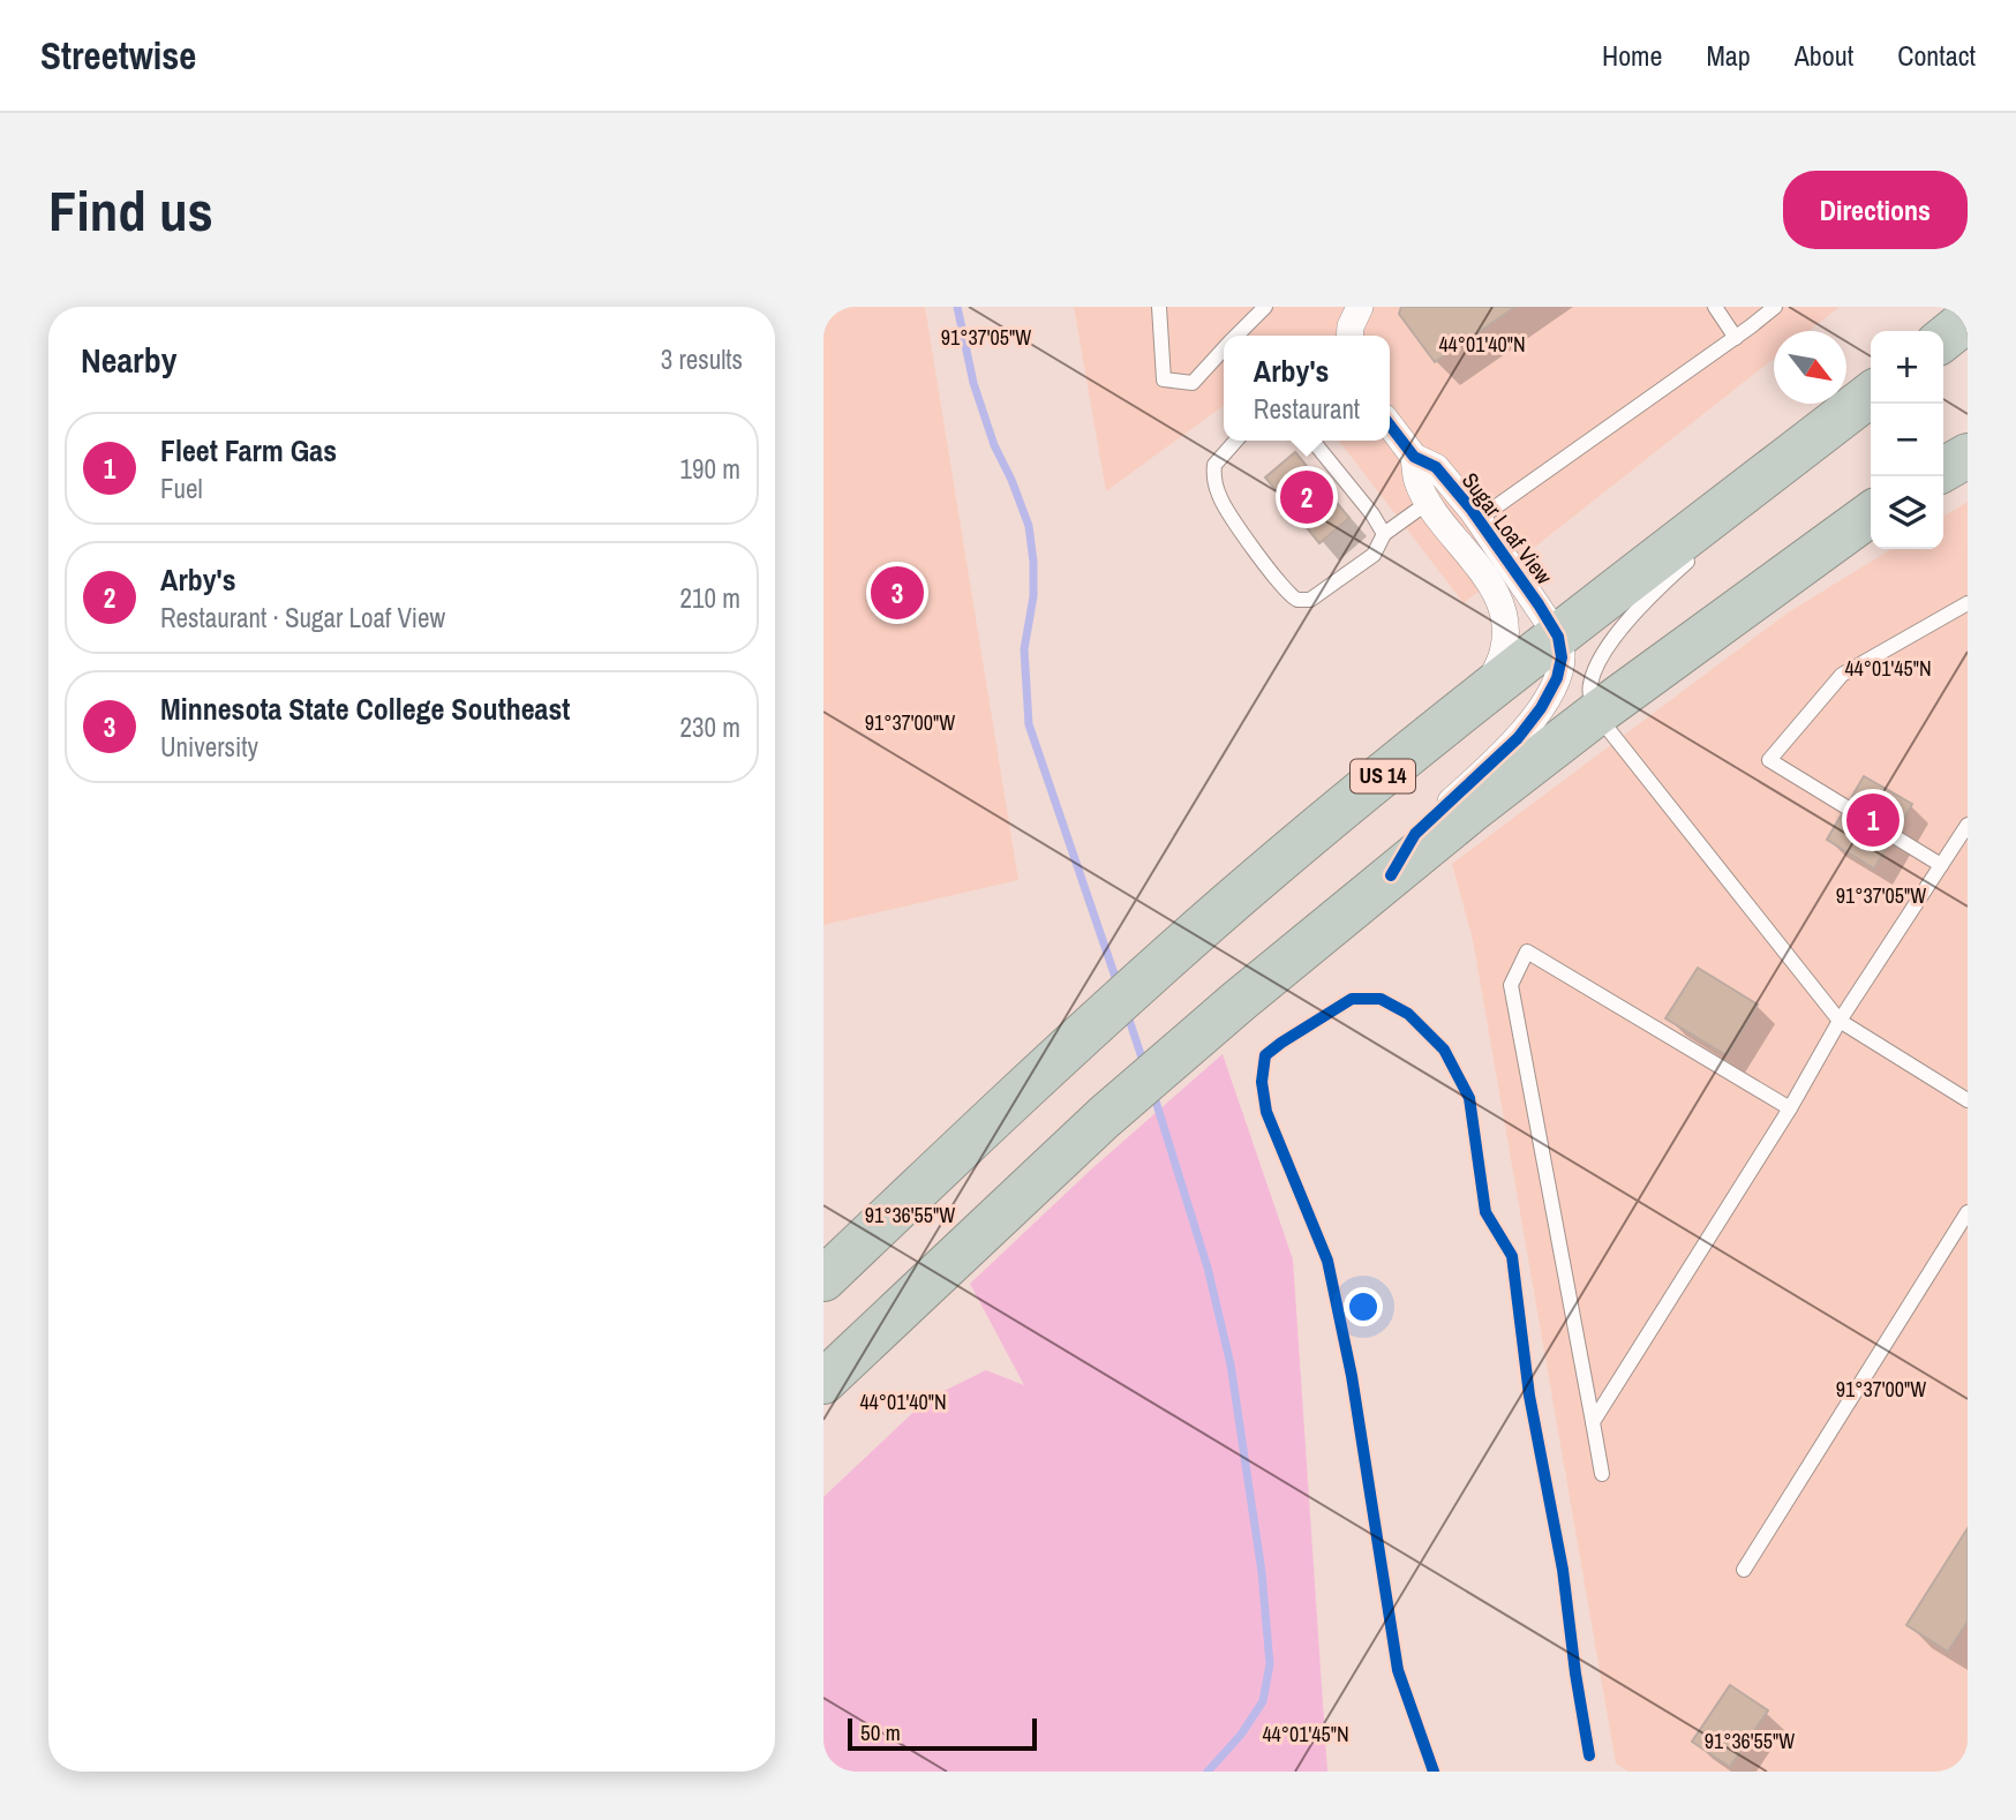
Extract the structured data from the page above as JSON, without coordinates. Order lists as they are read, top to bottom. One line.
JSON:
{"streets":{"highway":["US 14"],"street":["Sugar Loaf View"]},"crossings":[["Sugar Loaf View","US 14"]],"scale_bar":"50 m","north":"bottom right","page":{"header":"Streetwise","nav":["Home","Map","About","Contact"],"buttons":"Directions","title":"Find us","heading":["Nearby","3 results"],"map_buttons":["+","−"],"popup":["Arby's","Restaurant"],"list":[{"mark":"1","name":"Fleet Farm Gas","note":"Fuel","value":"190 m"},{"mark":"2","name":"Arby's","note":"Restaurant · Sugar Loaf View","value":"210 m"},{"mark":"3","name":"Minnesota State College Southeast","note":"University","value":"230 m"}],"pins":["2","3","1"],"scale":"50 m"},"coordinates":["91°37'05\"W","44°01'40\"N","44°01'45\"N","91°37'00\"W","91°36'55\"W"]}
